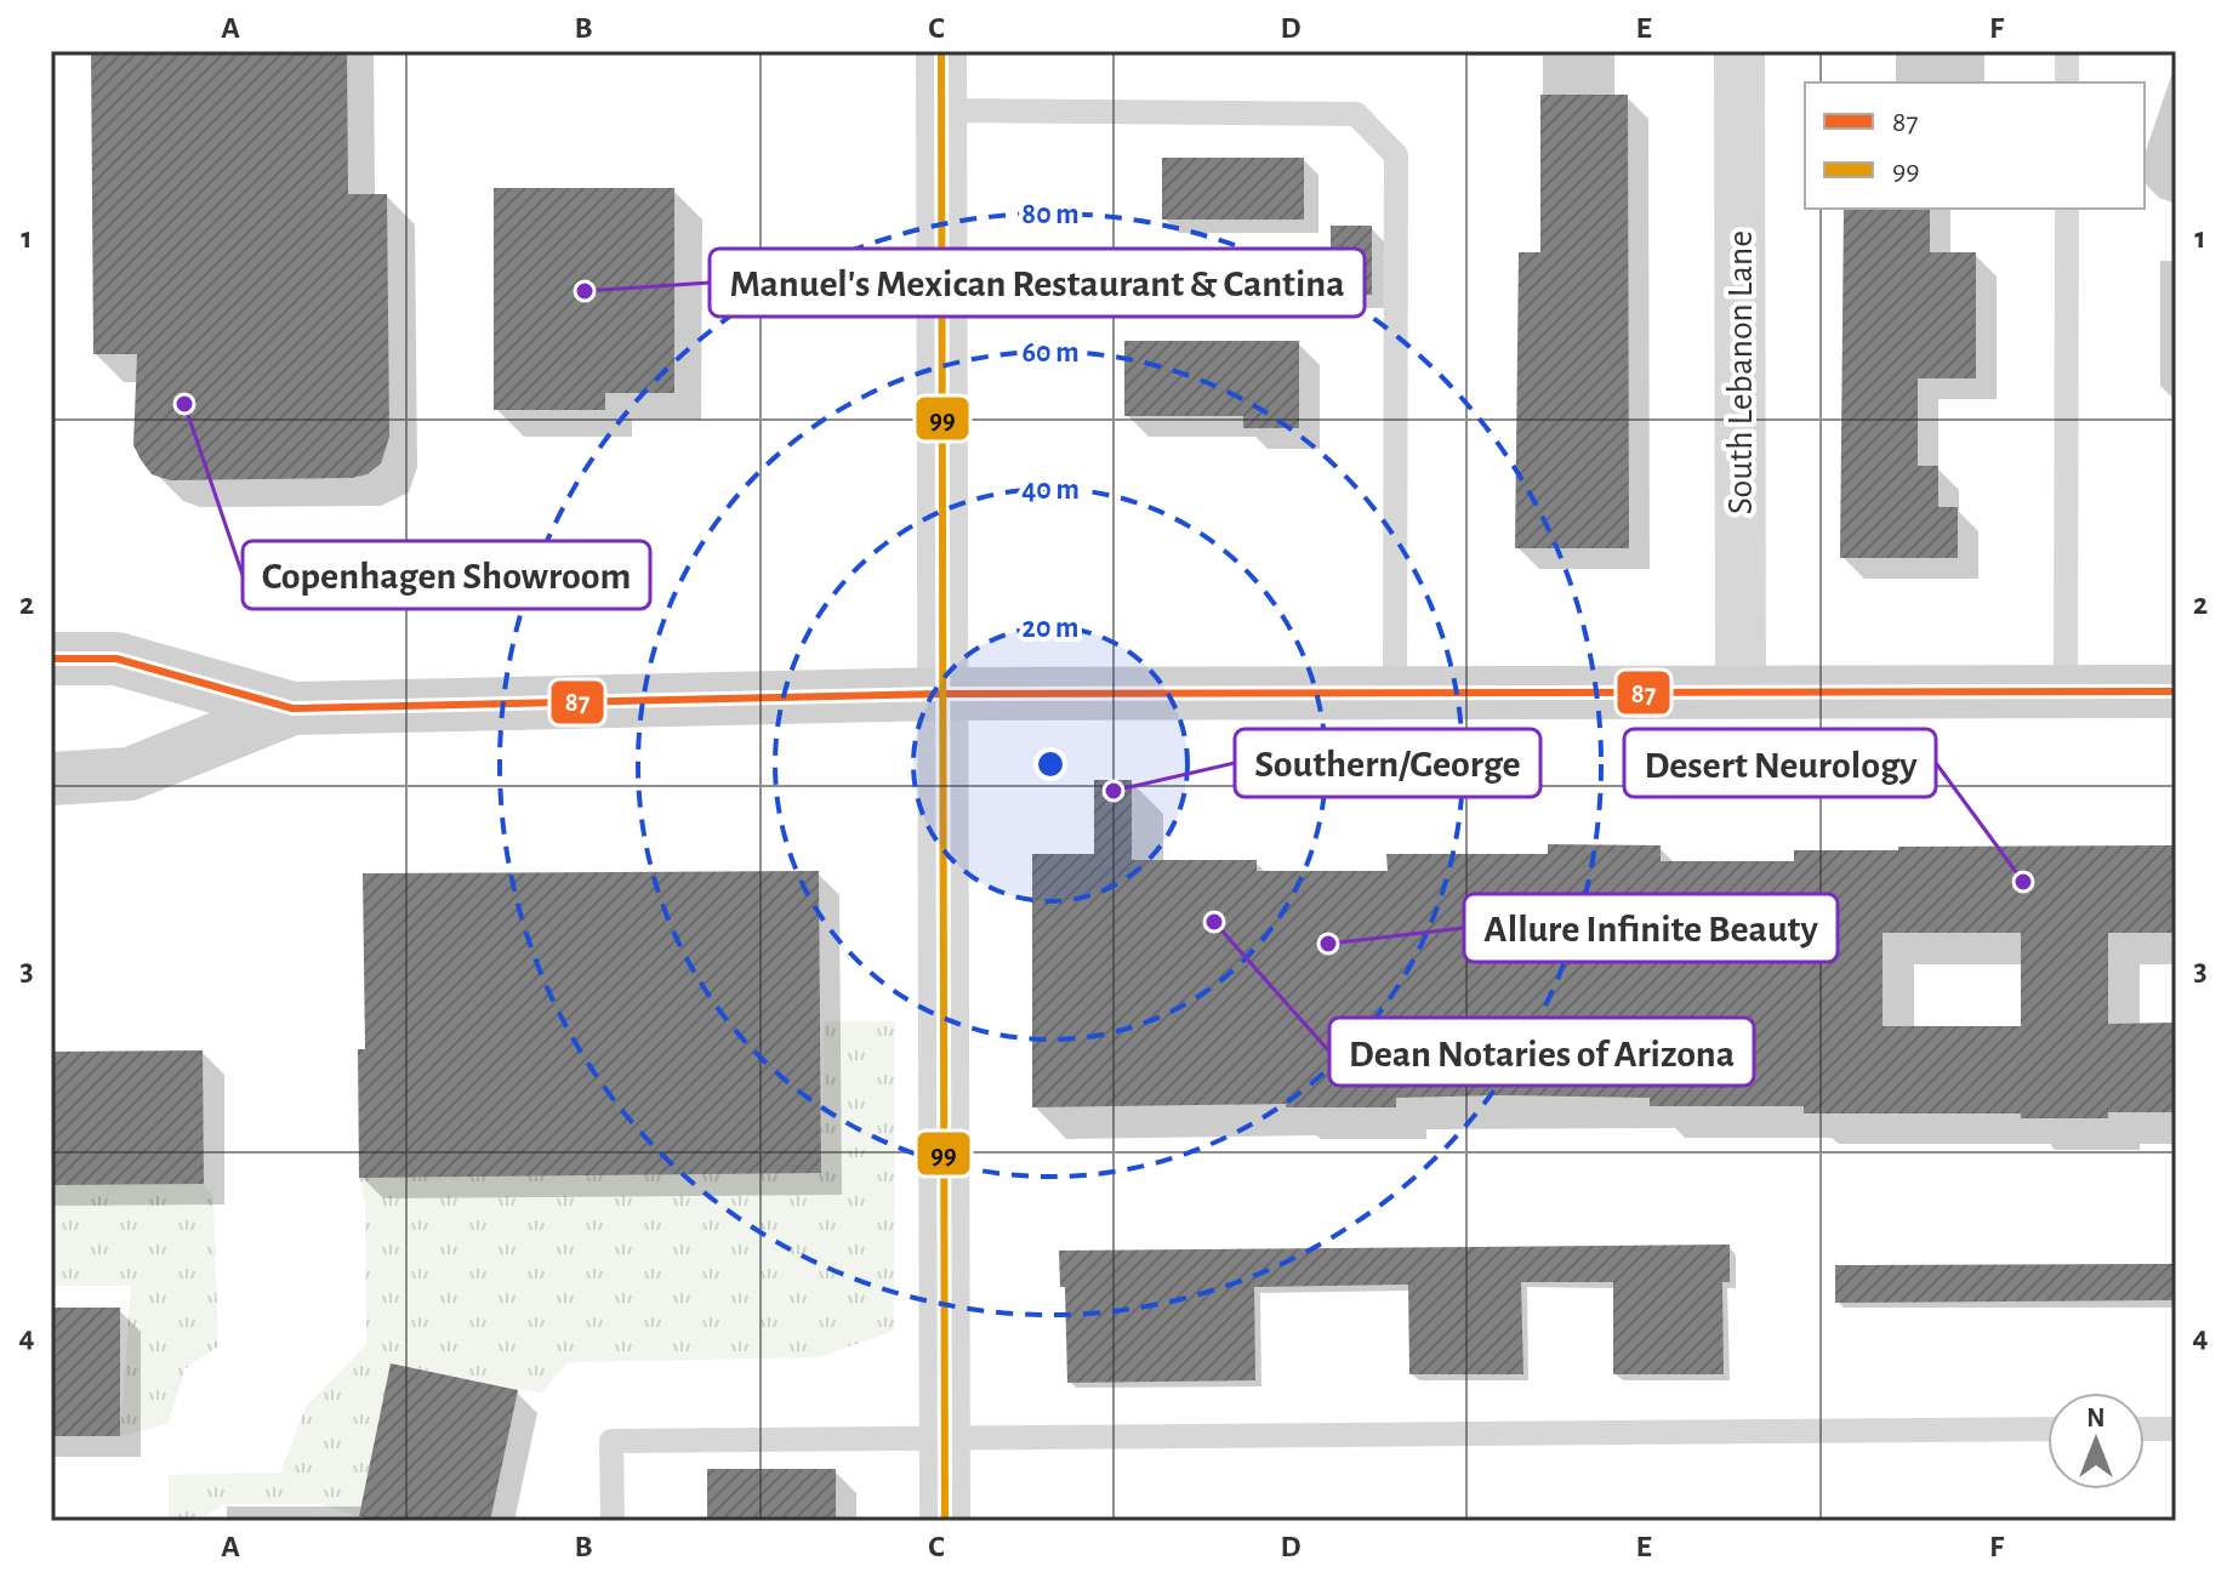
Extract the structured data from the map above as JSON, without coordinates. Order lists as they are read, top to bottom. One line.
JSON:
{"streets":{"street":["South Lebanon Lane"]},"places":["Manuel's Mexican Restaurant & Cantina","Copenhagen Showroom","Southern/George","Desert Neurology","Dean Notaries of Arizona","Allure Infinite Beauty"],"lines":["transit line 99","transit line 87"],"legend":["87","99"],"north":"top","grid":{"columns":["A","B","C","D","E","F"],"rows":["1","2","3","4"]},"rings":["80 m","60 m","40 m","20 m"]}
